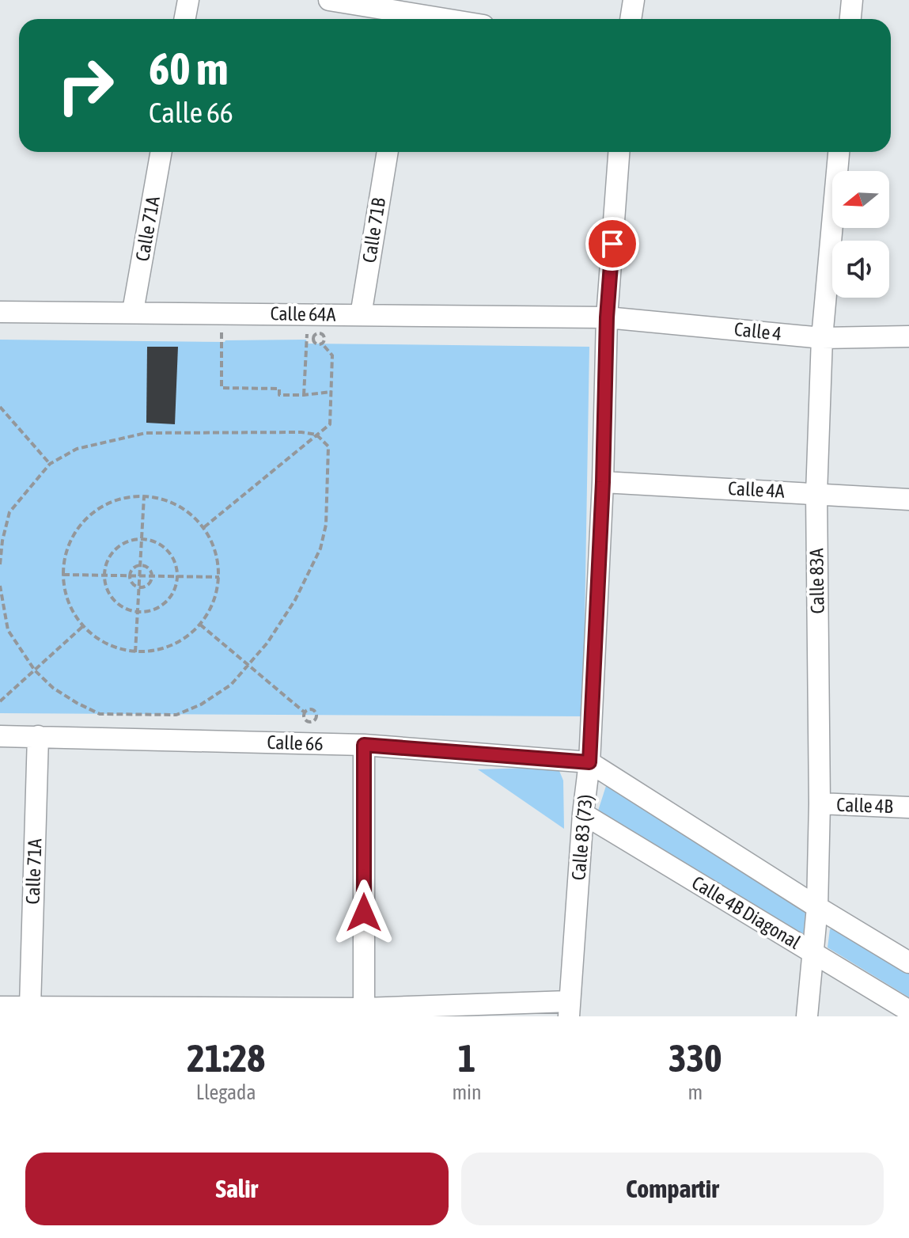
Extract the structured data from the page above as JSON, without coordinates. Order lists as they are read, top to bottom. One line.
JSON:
{"streets":{"street":["Calle 71A","Calle 71B","Calle 64A","Calle 4","Calle 4A","Calle 83A","Calle 66","Calle 4B","Calle 83 (73)","Calle 4B Diagonal"]},"crossings":[["Calle 71A","Calle 64A"],["Calle 71A","Calle 66"],["Calle 71B","Calle 64A"],["Calle 64A","Calle 4"],["Calle 64A","Calle 83 (73)"],["Calle 4","Calle 83A"],["Calle 4","Calle 83 (73)"],["Calle 4A","Calle 83A"],["Calle 4A","Calle 83 (73)"],["Calle 83A","Calle 4B"],["Calle 83A","Calle 4B Diagonal"],["Calle 66","Calle 83 (73)"],["Calle 83 (73)","Calle 4B Diagonal"]],"north":"left","page":{"turn":["60 m","Calle 66"],"eta":["21:28","Llegada","1","min","330","m"],"buttons":["Salir","Compartir"]}}
